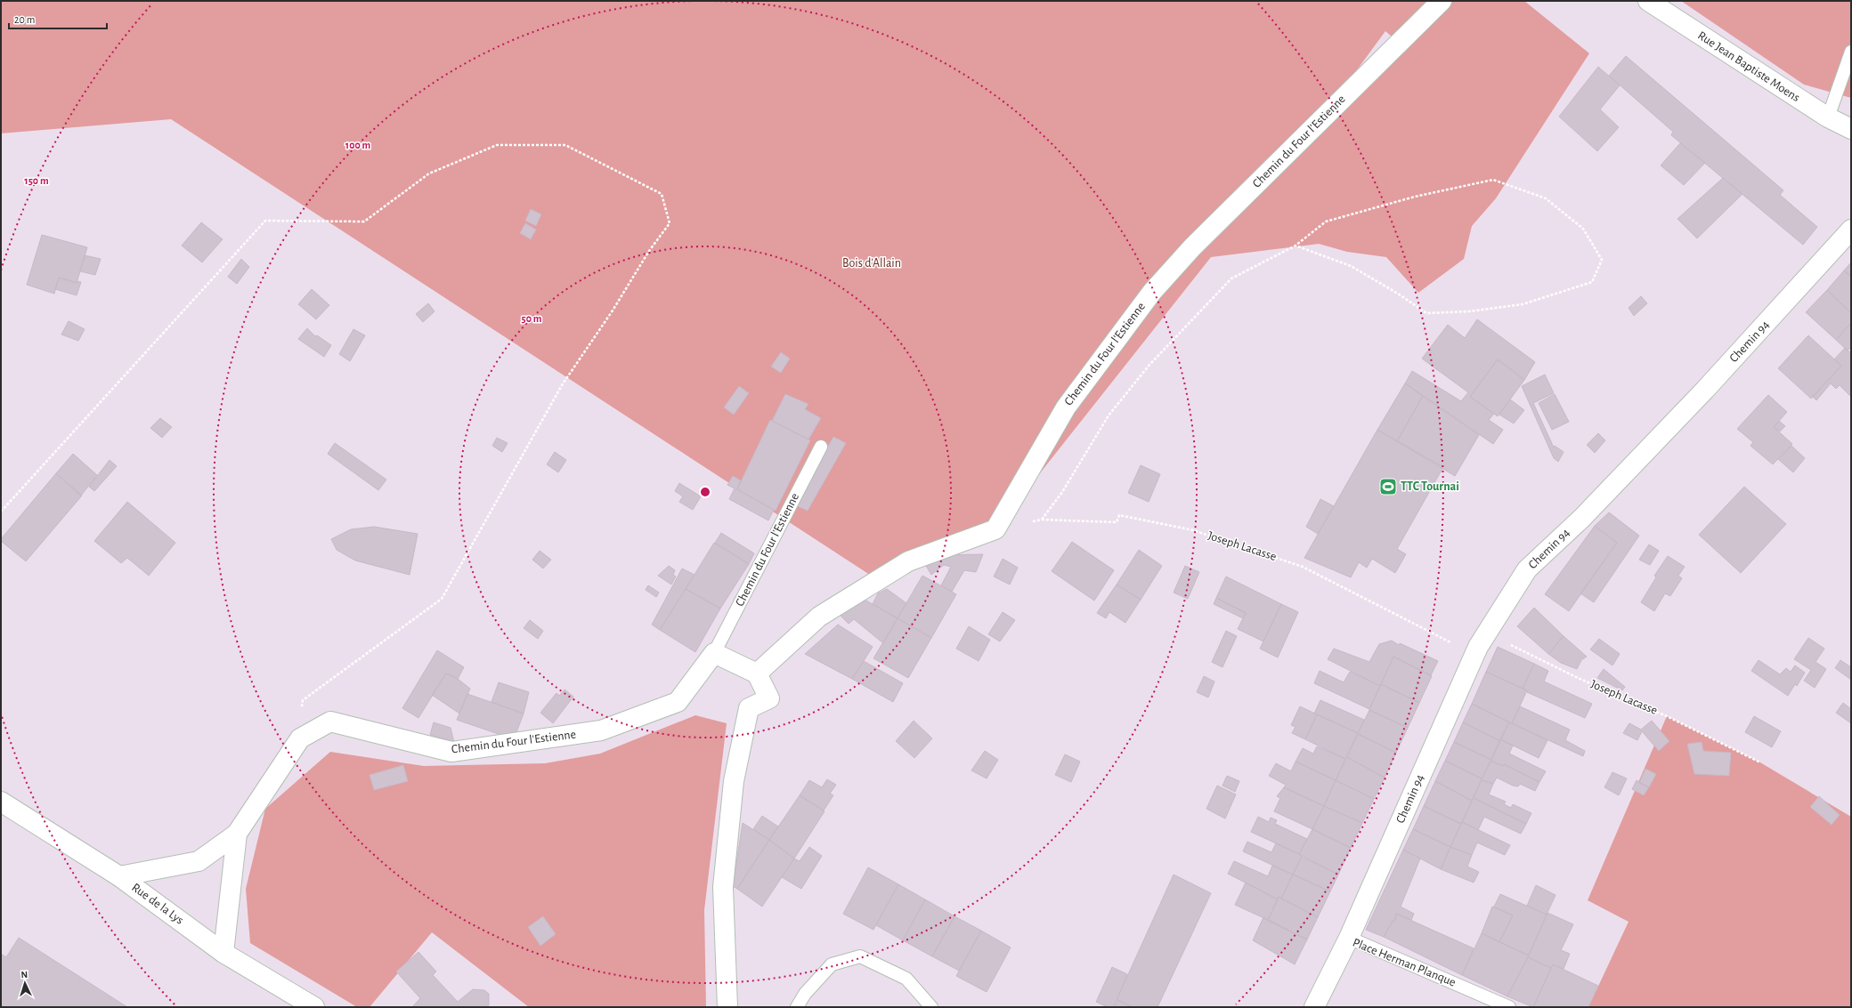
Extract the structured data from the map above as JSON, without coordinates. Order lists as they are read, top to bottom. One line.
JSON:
{"streets":{"street":["Rue Jean Baptiste Moens","Chemin du Four l'Estienne","Chemin 94","Rue de la Lys","Place Herman Planque"],"path":["Joseph Lacasse"]},"crossings":[["Chemin du Four l'Estienne","Joseph Lacasse"],["Chemin 94","Joseph Lacasse"],["Chemin 94","Place Herman Planque"]],"parks":["Bois d'Allain"],"places":{"sports":["TTC Tournai"]},"scale_bar":"20 m","north":"top","rings":["100 m","150 m","50 m"]}
